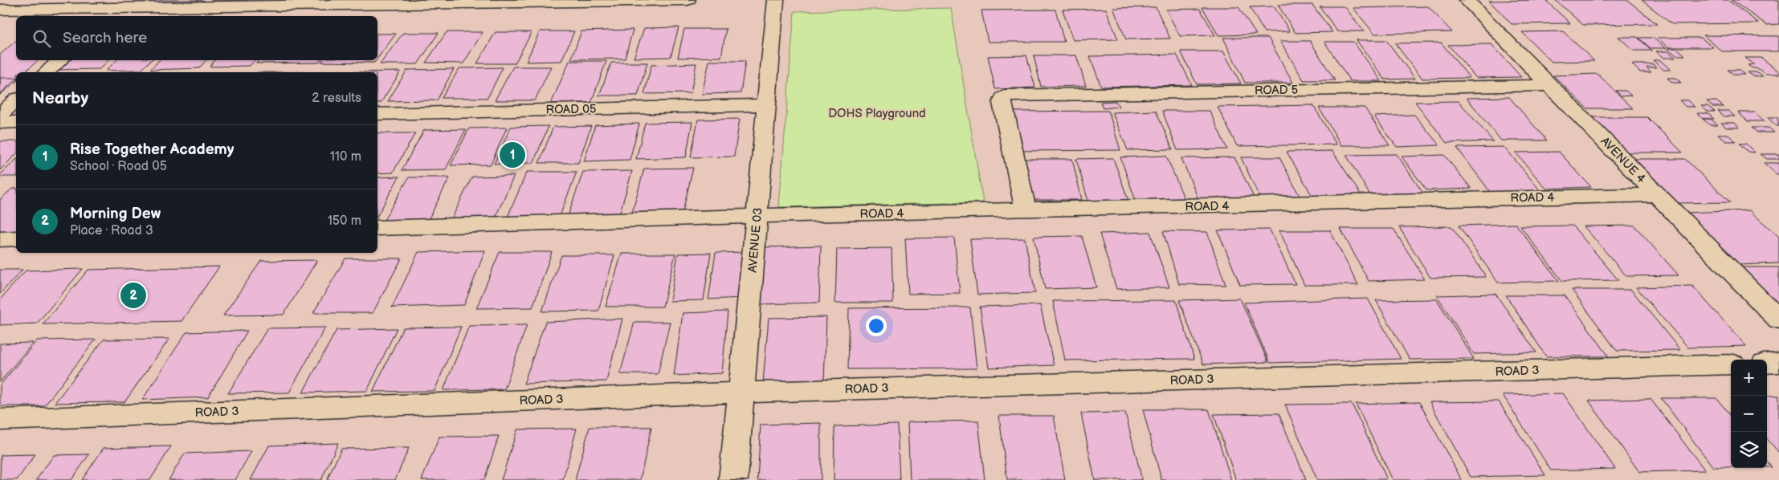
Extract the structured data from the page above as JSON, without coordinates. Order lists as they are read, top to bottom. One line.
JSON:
{"streets":{"street":["ROAD 5","ROAD 05","AVENUE 4","ROAD 4","AVENUE 03","ROAD 3"]},"crossings":[["ROAD 5","AVENUE 4"],["ROAD 5","ROAD 4"],["ROAD 05","AVENUE 03"],["AVENUE 4","ROAD 4"],["ROAD 4","AVENUE 03"],["AVENUE 03","ROAD 3"]],"parks":["DOHS Playground"],"page":{"search":"Search here","heading":["Nearby","2 results"],"list":[{"mark":"1","name":"Rise Together Academy","note":"School · Road 05","value":"110 m"},{"mark":"2","name":"Morning Dew","note":"Place · Road 3","value":"150 m"}],"pins":["1","2"],"map_buttons":["+","−"]}}
